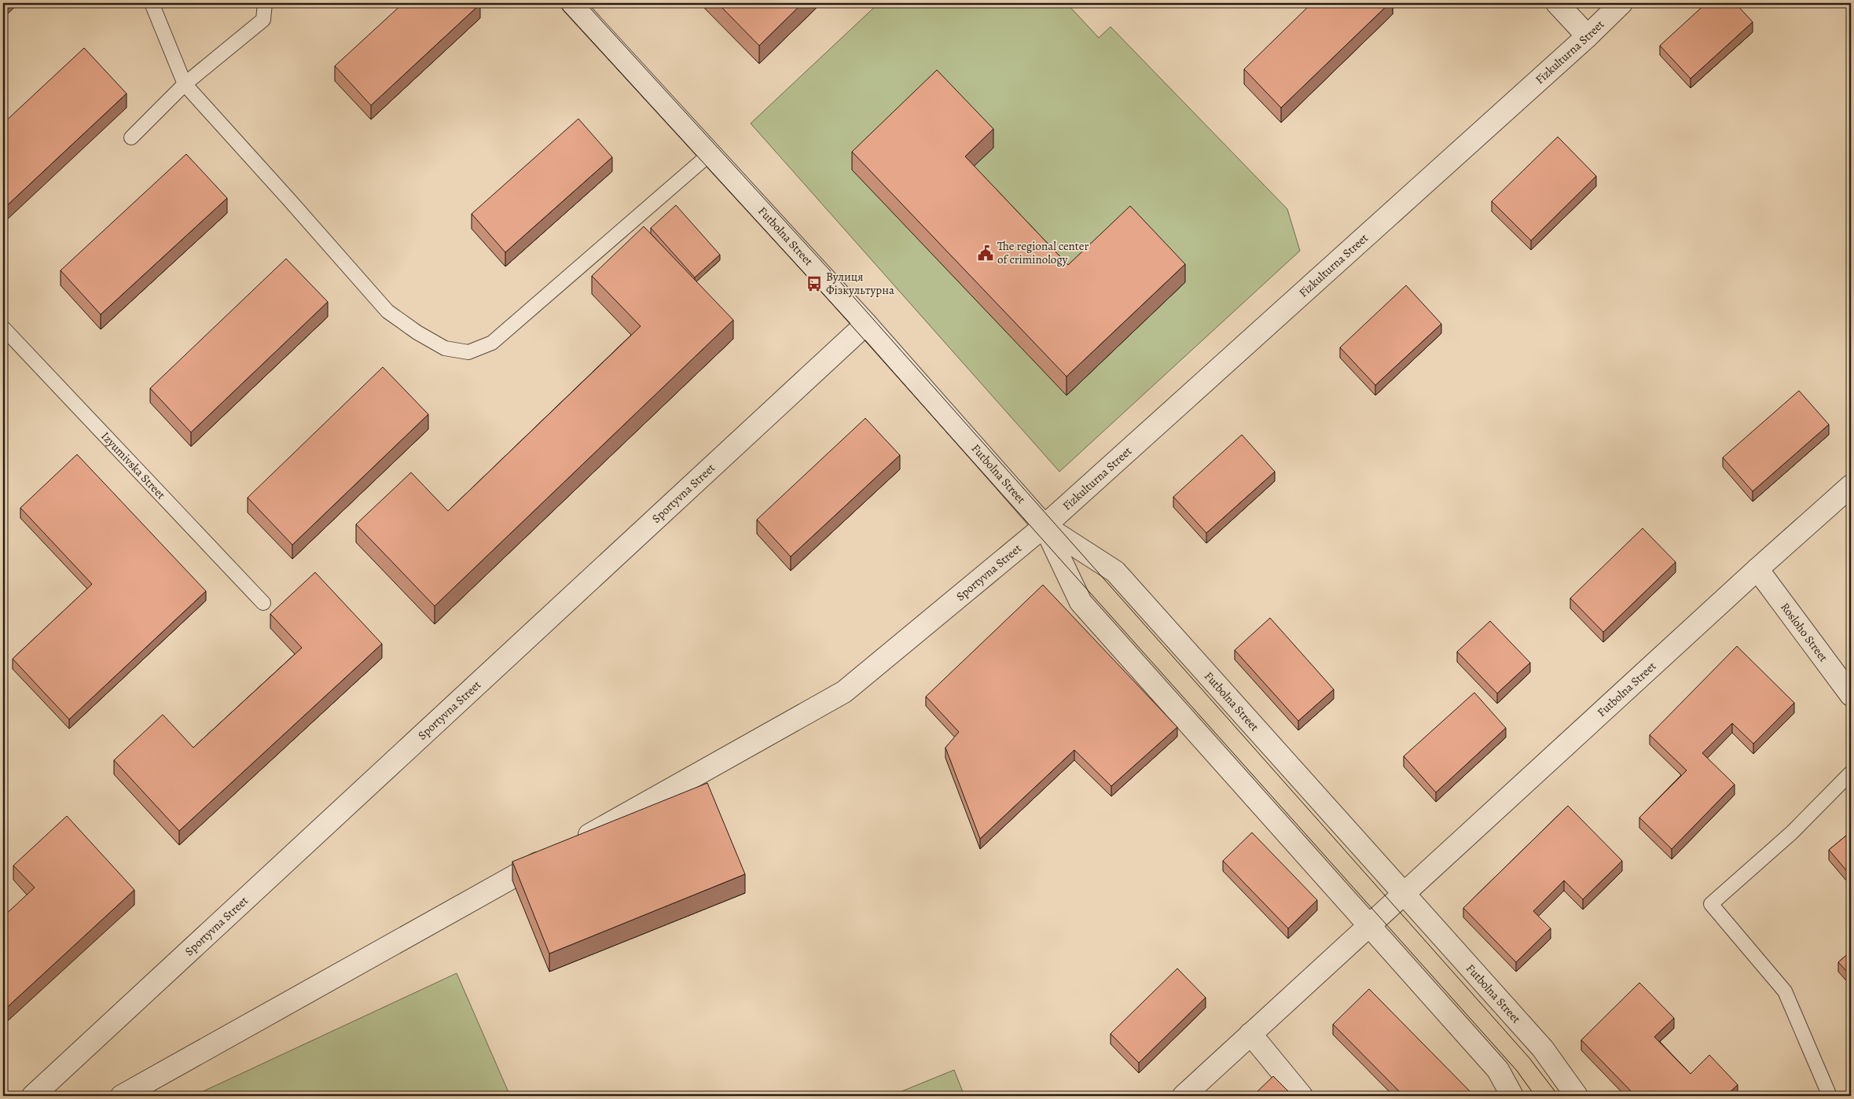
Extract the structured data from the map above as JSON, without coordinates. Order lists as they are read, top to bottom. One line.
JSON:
{"streets":{"street":["Fizkulturna Street","Futbolna Street","Sportyvna Street","Rosloho Street"],"lane":["Izyumivska Street"]},"crossings":[["Fizkulturna Street","Futbolna Street"],["Fizkulturna Street","Sportyvna Street"],["Futbolna Street","Sportyvna Street"],["Futbolna Street","Rosloho Street"]],"places":{"public building":["The regional center of criminology"],"bus stop":["Вулиця Фізкультурна"]}}
